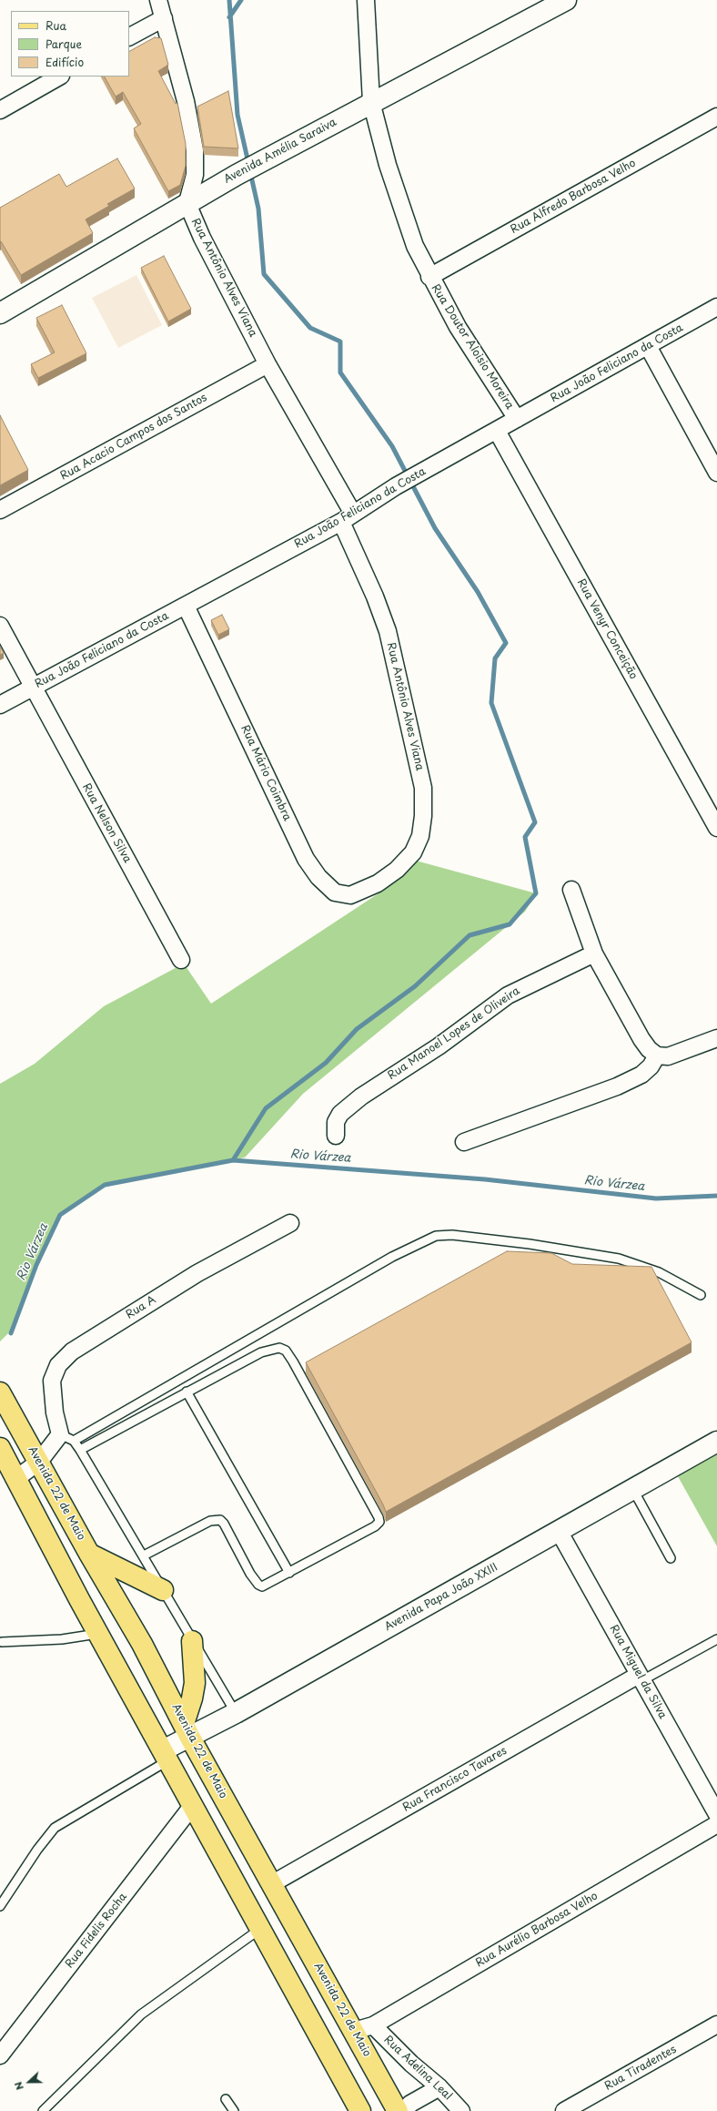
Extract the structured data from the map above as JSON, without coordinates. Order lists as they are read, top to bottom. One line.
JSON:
{"streets":{"main road":["Avenida 22 de Maio"],"street":["Avenida Amélia Saraiva","Rua Alfredo Barbosa Velho","Rua Antônio Alves Viana","Rua Doutor Aloisio Moreira","Rua João Feliciano da Costa","Rua Acacio Campos dos Santos","Rua Venyr Conceição","Rua Mário Coimbra","Rua Nelson Silva","Rua Manoel Lopes de Oliveira","Rua A","Avenida Papa João XXIII","Rua Miguel da Silva","Rua Francisco Tavares","Rua Aurélio Barbosa Velho","Rua Fidelis Rocha","Rua Adelina Leal","Rua Tiradentes"]},"crossings":[["Avenida Amélia Saraiva","Rua Antônio Alves Viana"],["Avenida Amélia Saraiva","Rua Doutor Aloisio Moreira"],["Rua Alfredo Barbosa Velho","Rua Doutor Aloisio Moreira"],["Rua Antônio Alves Viana","Rua João Feliciano da Costa"],["Rua Antônio Alves Viana","Rua Acacio Campos dos Santos"],["Rua Antônio Alves Viana","Rua Mário Coimbra"],["Rua Doutor Aloisio Moreira","Rua João Feliciano da Costa"],["Rua João Feliciano da Costa","Rua Venyr Conceição"],["Rua João Feliciano da Costa","Rua Mário Coimbra"],["Rua João Feliciano da Costa","Rua Nelson Silva"],["Avenida 22 de Maio","Avenida Papa João XXIII"],["Avenida 22 de Maio","Rua Francisco Tavares"],["Avenida 22 de Maio","Rua Aurélio Barbosa Velho"],["Avenida Papa João XXIII","Rua Miguel da Silva"],["Rua Miguel da Silva","Rua Francisco Tavares"],["Rua Aurélio Barbosa Velho","Rua Adelina Leal"]],"water":["Rio Várzea"],"legend":["Rua","Parque","Edifício"],"north":"left"}
